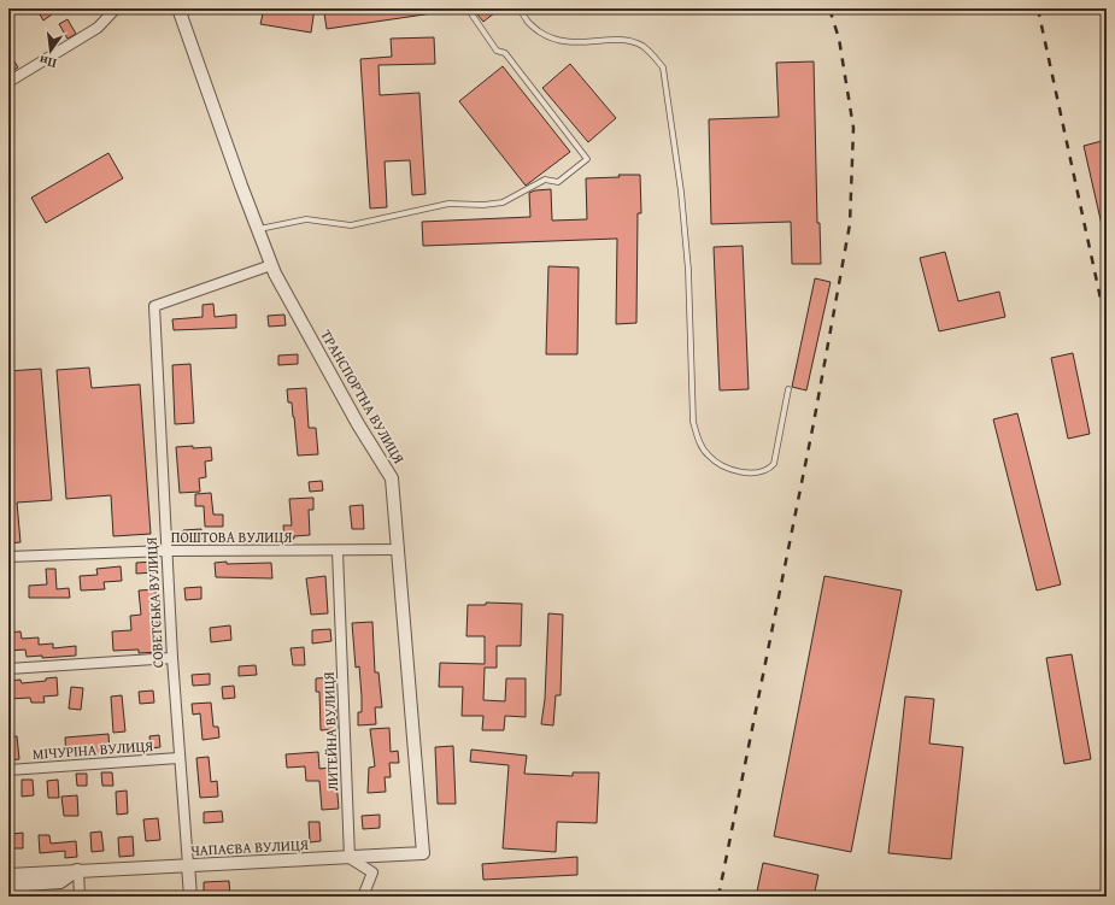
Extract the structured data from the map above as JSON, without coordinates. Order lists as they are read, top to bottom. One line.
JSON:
{"streets":{"street":["ТРАНСПОРТНА ВУЛИЦЯ","ПОШТОВА ВУЛИЦЯ","СОВЕТСЬКА ВУЛИЦЯ","ЛИТЕЙНА ВУЛИЦЯ","МІЧУРІНА ВУЛИЦЯ","ЧАПАЄВА ВУЛИЦЯ"]},"crossings":[["ТРАНСПОРТНА ВУЛИЦЯ","ПОШТОВА ВУЛИЦЯ"],["ТРАНСПОРТНА ВУЛИЦЯ","СОВЕТСЬКА ВУЛИЦЯ"],["ТРАНСПОРТНА ВУЛИЦЯ","ЧАПАЄВА ВУЛИЦЯ"],["ПОШТОВА ВУЛИЦЯ","СОВЕТСЬКА ВУЛИЦЯ"],["ПОШТОВА ВУЛИЦЯ","ЛИТЕЙНА ВУЛИЦЯ"],["СОВЕТСЬКА ВУЛИЦЯ","МІЧУРІНА ВУЛИЦЯ"],["СОВЕТСЬКА ВУЛИЦЯ","ЧАПАЄВА ВУЛИЦЯ"],["ЛИТЕЙНА ВУЛИЦЯ","ЧАПАЄВА ВУЛИЦЯ"]],"north":"bottom"}
